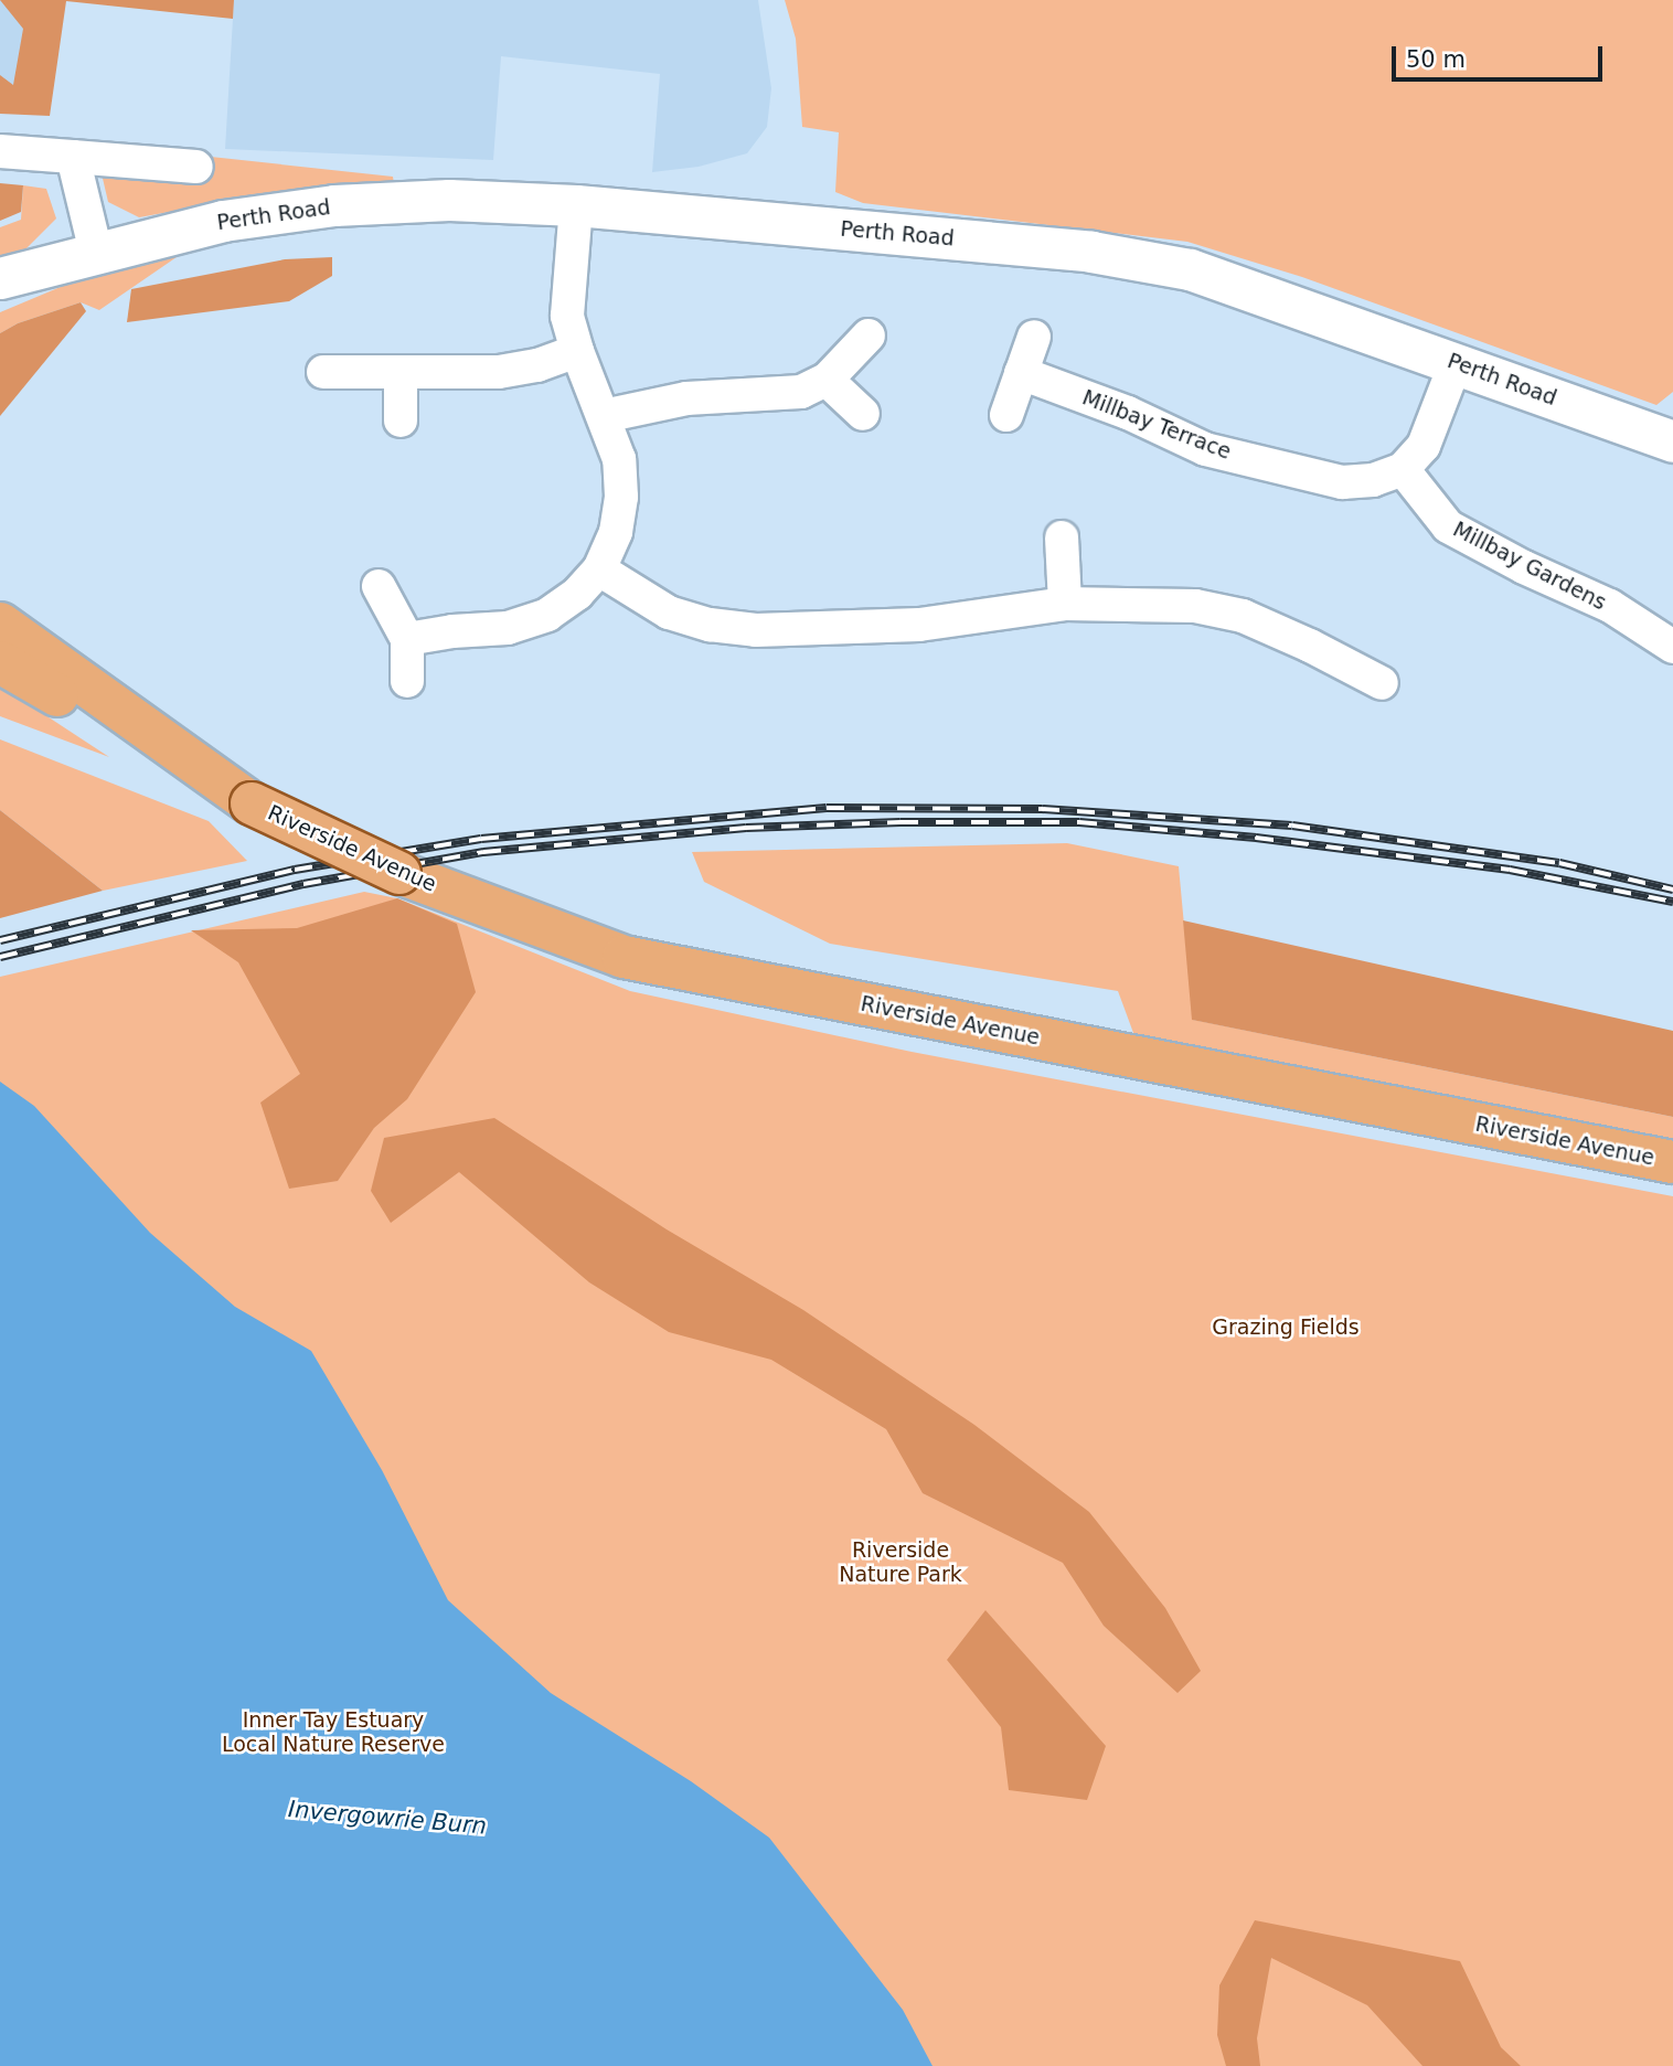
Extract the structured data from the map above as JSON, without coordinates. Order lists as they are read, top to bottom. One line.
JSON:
{"streets":{"main road":["Riverside Avenue"],"street":["Perth Road","Millbay Terrace","Millbay Gardens"]},"crossings":[["Millbay Terrace","Millbay Gardens"]],"water":["Invergowrie Burn"],"parks":["Grazing Fields","Riverside Nature Park","Inner Tay Estuary Local Nature Reserve"],"scale_bar":"50 m"}
